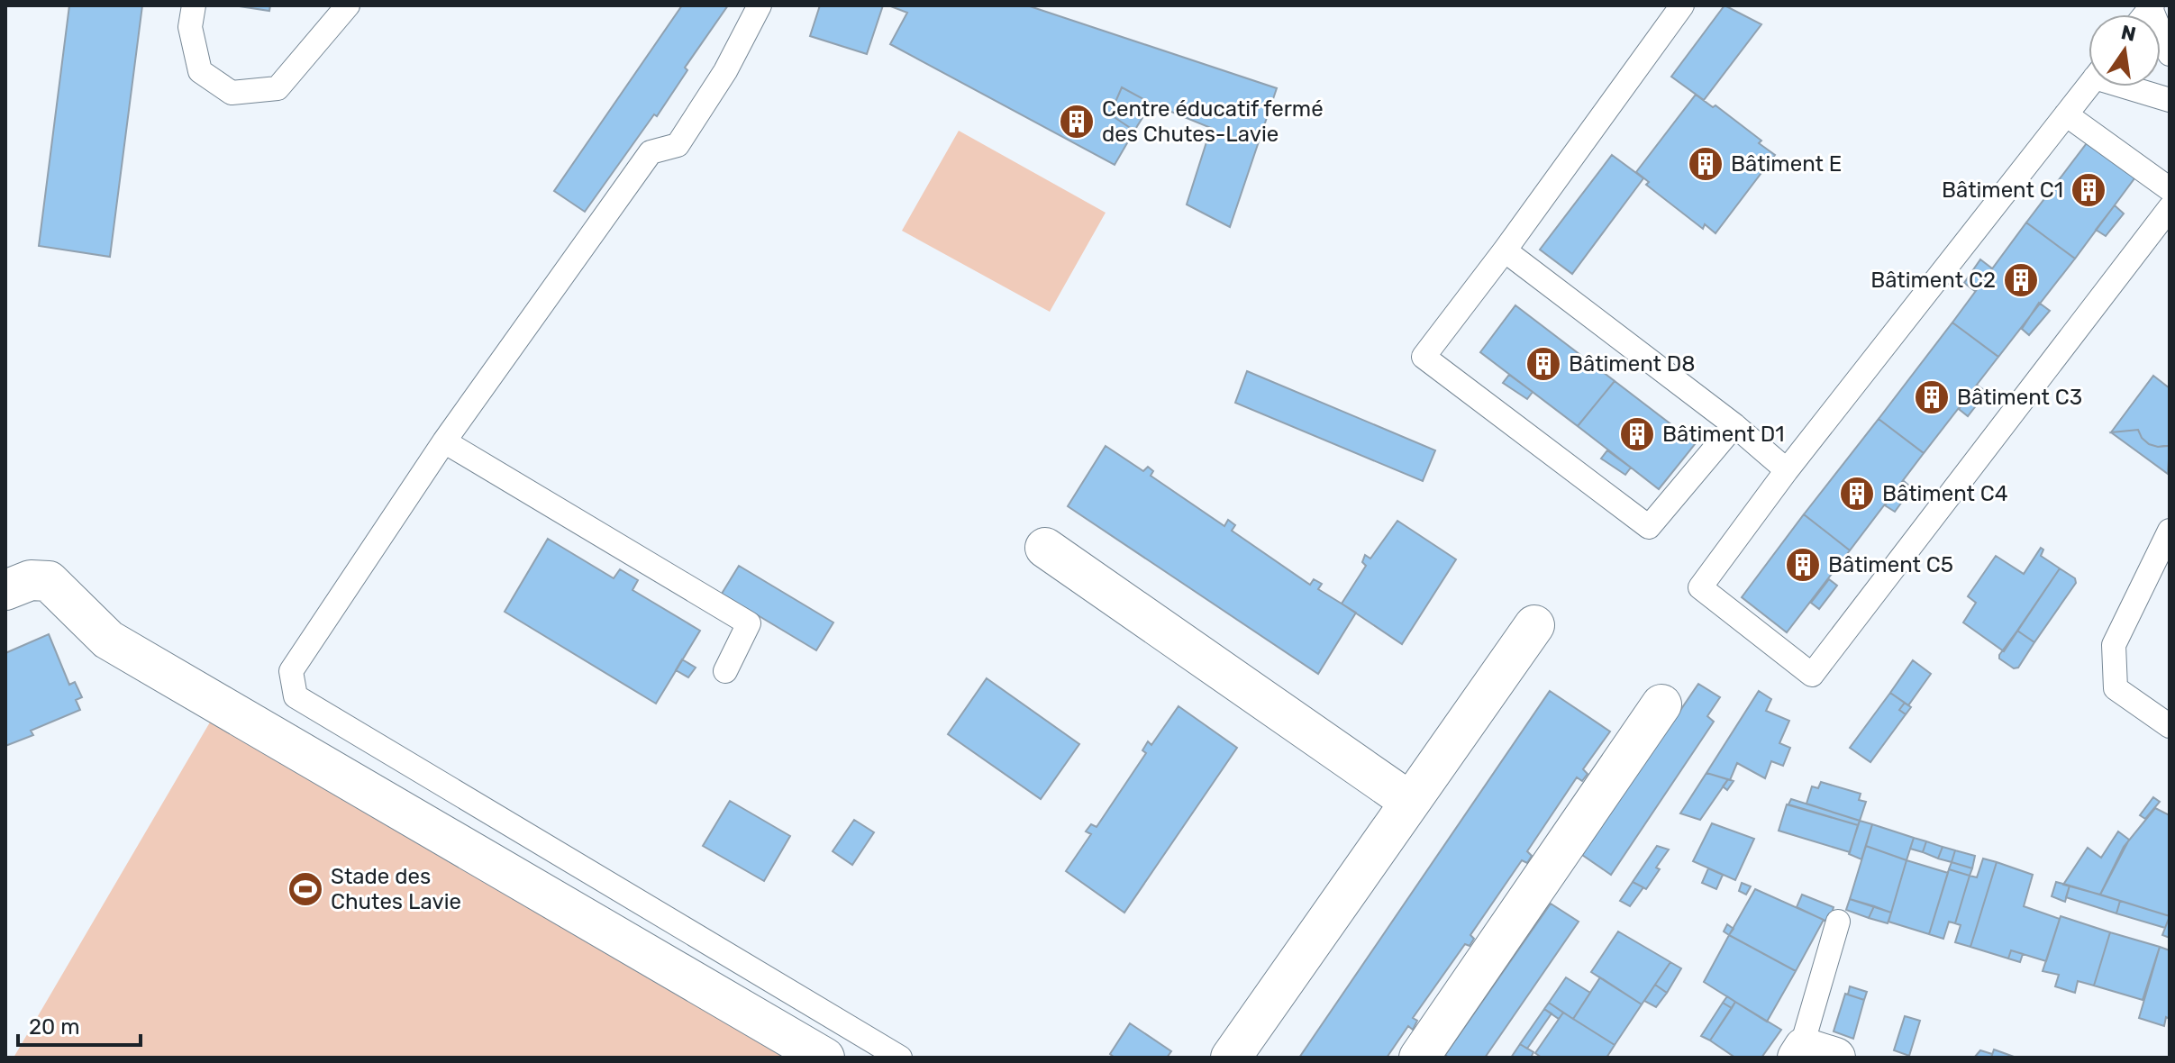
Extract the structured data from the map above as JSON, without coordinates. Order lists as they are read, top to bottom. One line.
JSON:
{"places":{"building":["Centre éducatif fermé des Chutes-Lavie","Bâtiment E","Bâtiment C1","Bâtiment C2","Bâtiment D8","Bâtiment C3","Bâtiment D1","Bâtiment C4","Bâtiment C5"],"sports":["Stade des Chutes Lavie"]},"scale_bar":"20 m","north":"top"}
